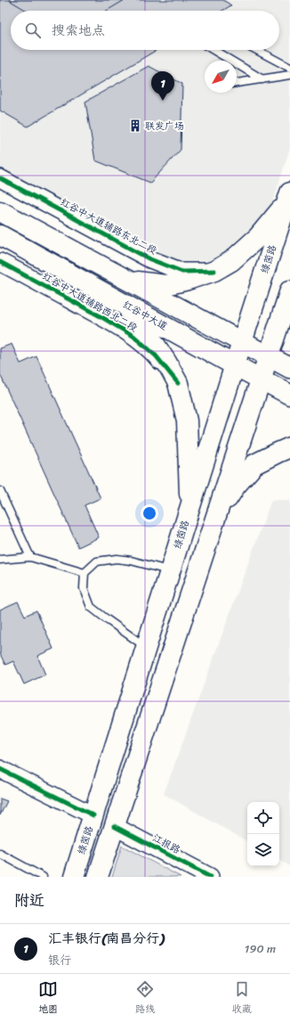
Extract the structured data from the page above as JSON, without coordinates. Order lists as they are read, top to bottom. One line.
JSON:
{"streets":{"main road":["绿茵路","红谷中大道"],"street":["红谷中大道辅路东北二段","红谷中大道辅路西北二段","江报路"]},"crossings":[["绿茵路","红谷中大道"]],"places":{"building":["联发广场"]},"north":"bottom left","page":{"search":"搜索地点","pins":"1","heading":"附近","list":[{"mark":"1","name":"汇丰银行(南昌分行)","note":"银行","value":"190 m"}],"nav":["地图","路线","收藏"]}}
